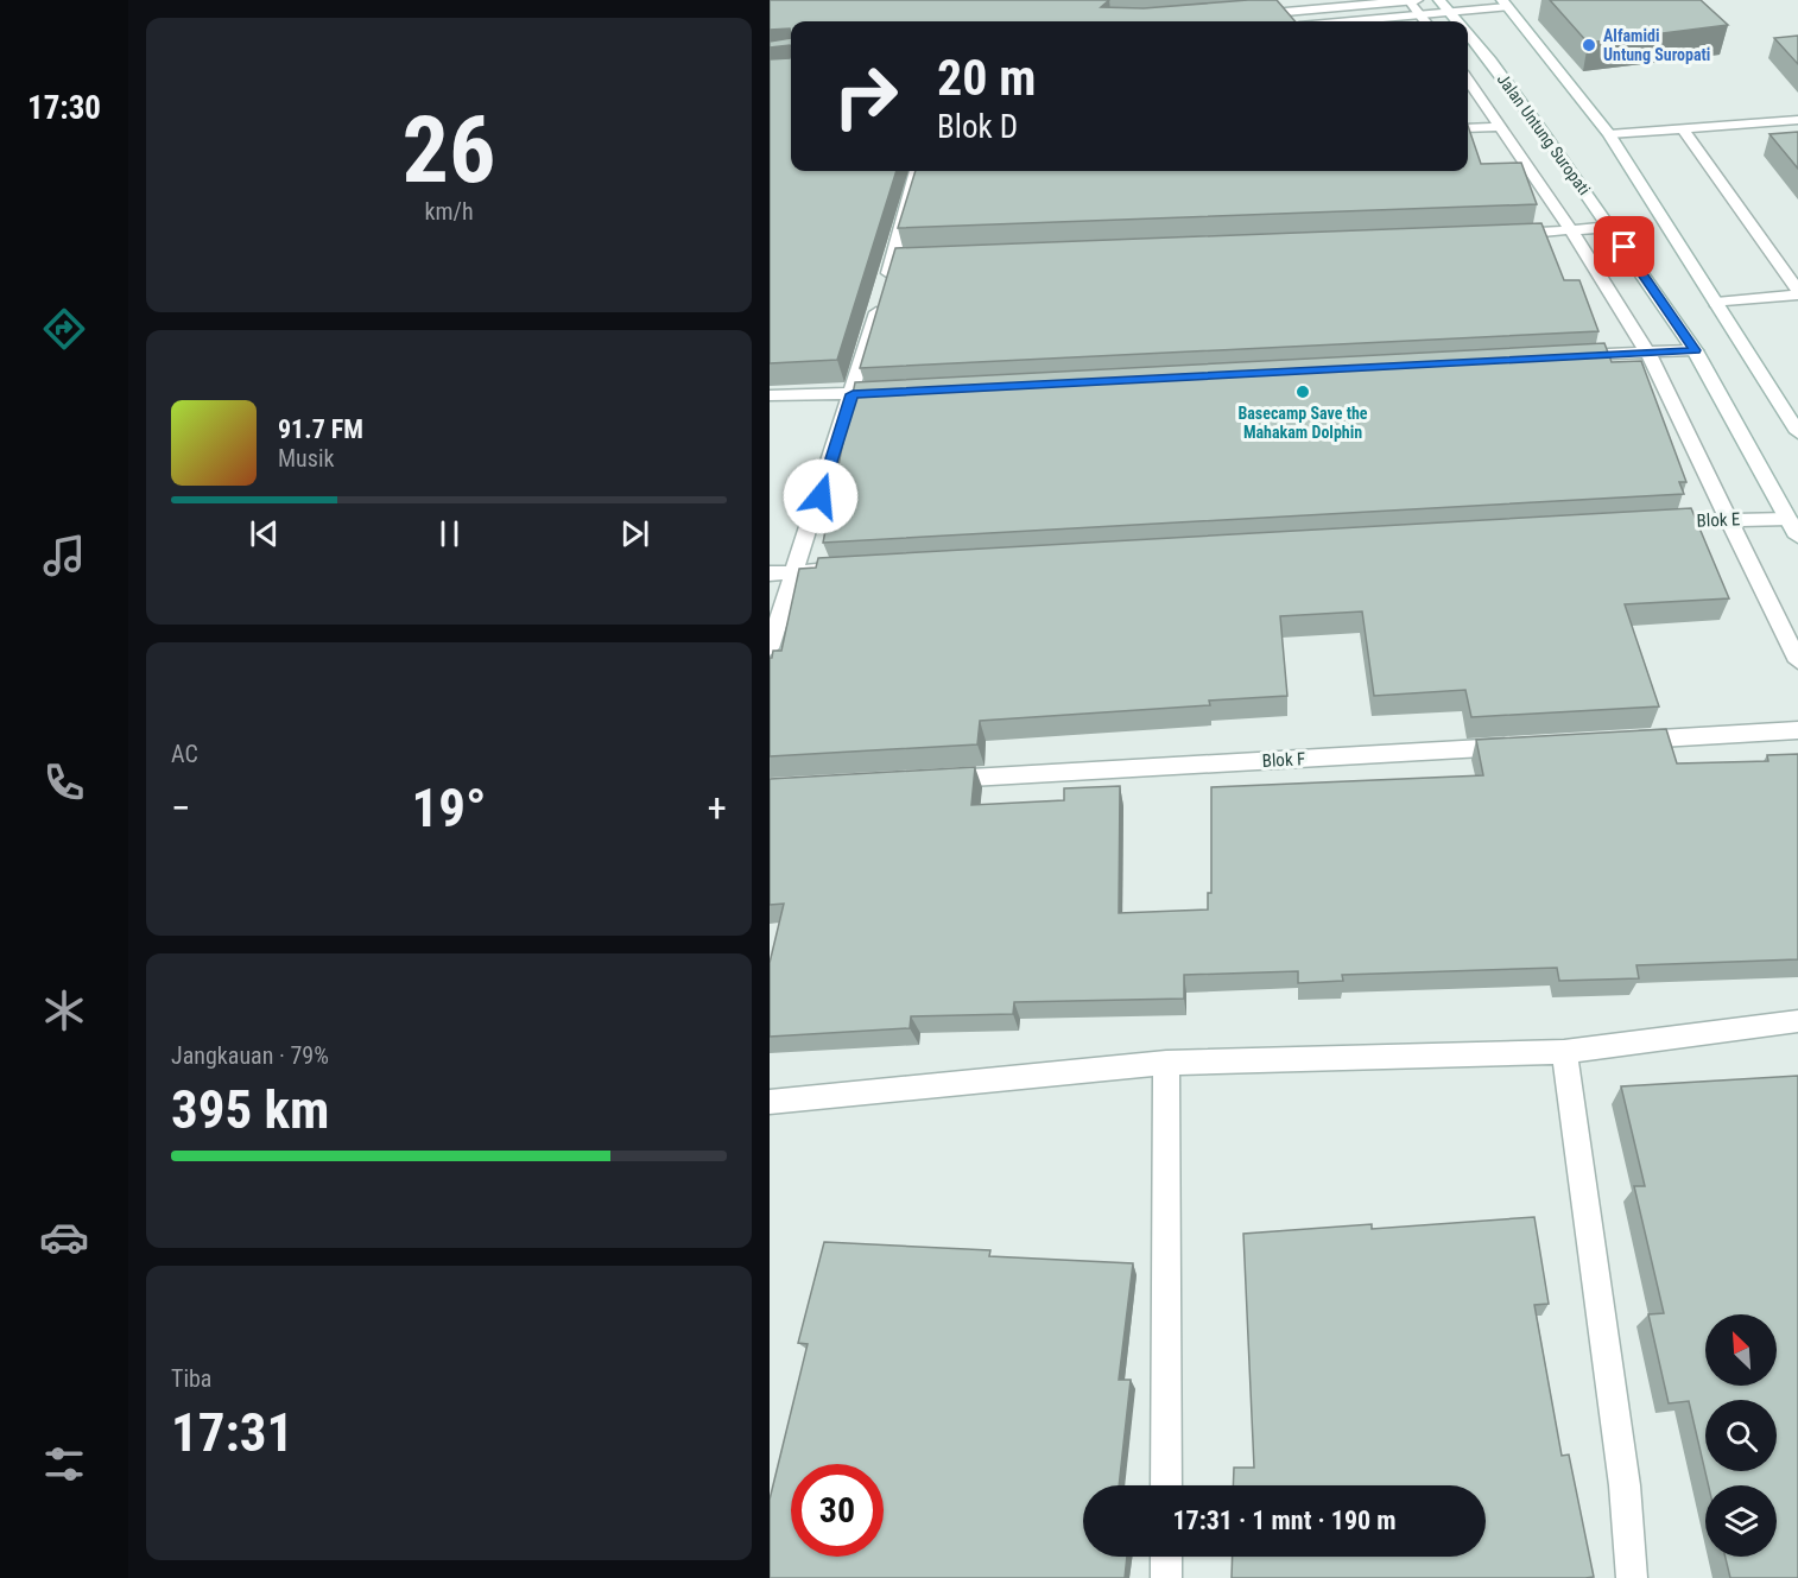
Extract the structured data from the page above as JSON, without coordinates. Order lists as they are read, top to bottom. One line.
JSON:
{"streets":{"street":["Jalan Untung Suropati","Blok E","Blok F"]},"crossings":[["Jalan Untung Suropati","Blok E"]],"places":["Alfamidi Untung Suropati","Basecamp Save the Mahakam Dolphin"],"north":"top left","page":{"tabs":"17:30","tile":[["26","km/h"],"AC",["Jangkauan · 79%","395 km"],["Tiba","17:31"]],"turn":["20 m","Blok D"],"song":["91.7 FM","Musik"],"heat":["−","19°","+"],"limit":"30","trip":"17:31 · 1 mnt · 190 m"}}
